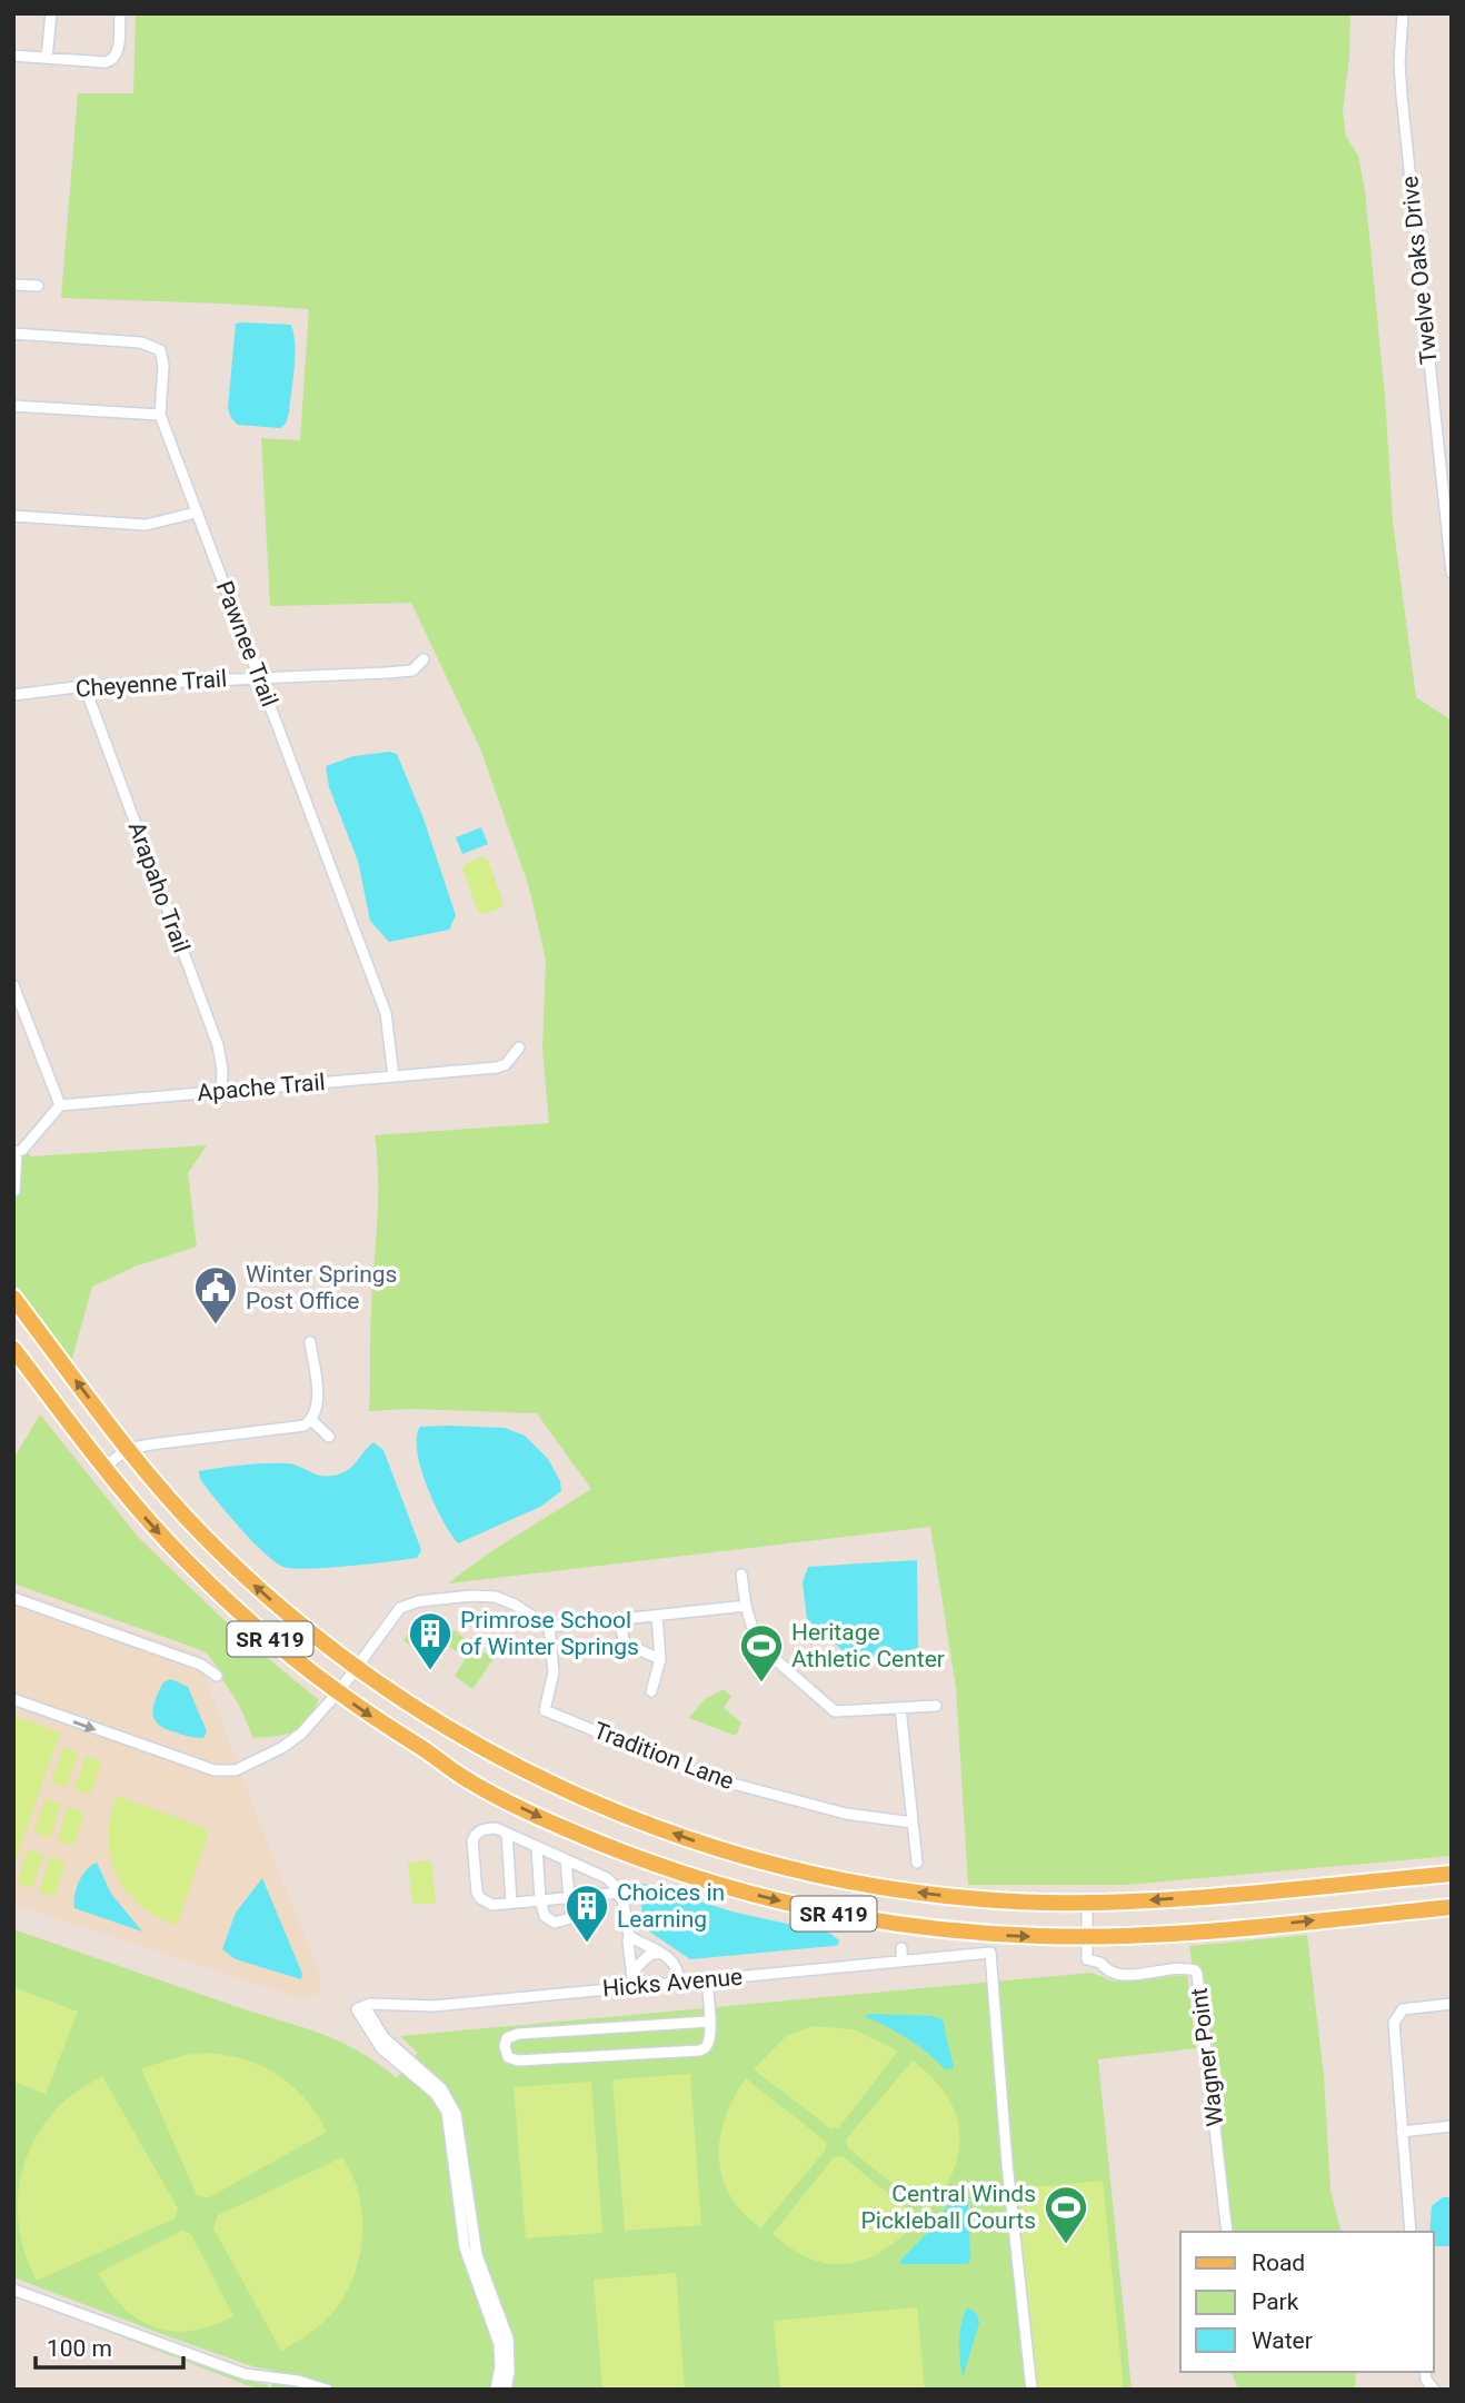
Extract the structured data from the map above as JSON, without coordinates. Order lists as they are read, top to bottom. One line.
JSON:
{"streets":{"main road":["SR 419"],"street":["Twelve Oaks Drive","Pawnee Trail","Cheyenne Trail","Arapaho Trail","Apache Trail","Tradition Lane","Hicks Avenue","Wagner Point"]},"crossings":[["Pawnee Trail","Cheyenne Trail"],["Pawnee Trail","Apache Trail"],["Cheyenne Trail","Arapaho Trail"],["Arapaho Trail","Apache Trail"],["SR 419","Wagner Point"]],"places":{"public building":["Winter Springs Post Office"],"building":["Primrose School of Winter Springs","Choices in Learning"],"sports":["Heritage Athletic Center","Central Winds Pickleball Courts"]},"legend":["Road","Park","Water"],"scale_bar":"100 m"}
